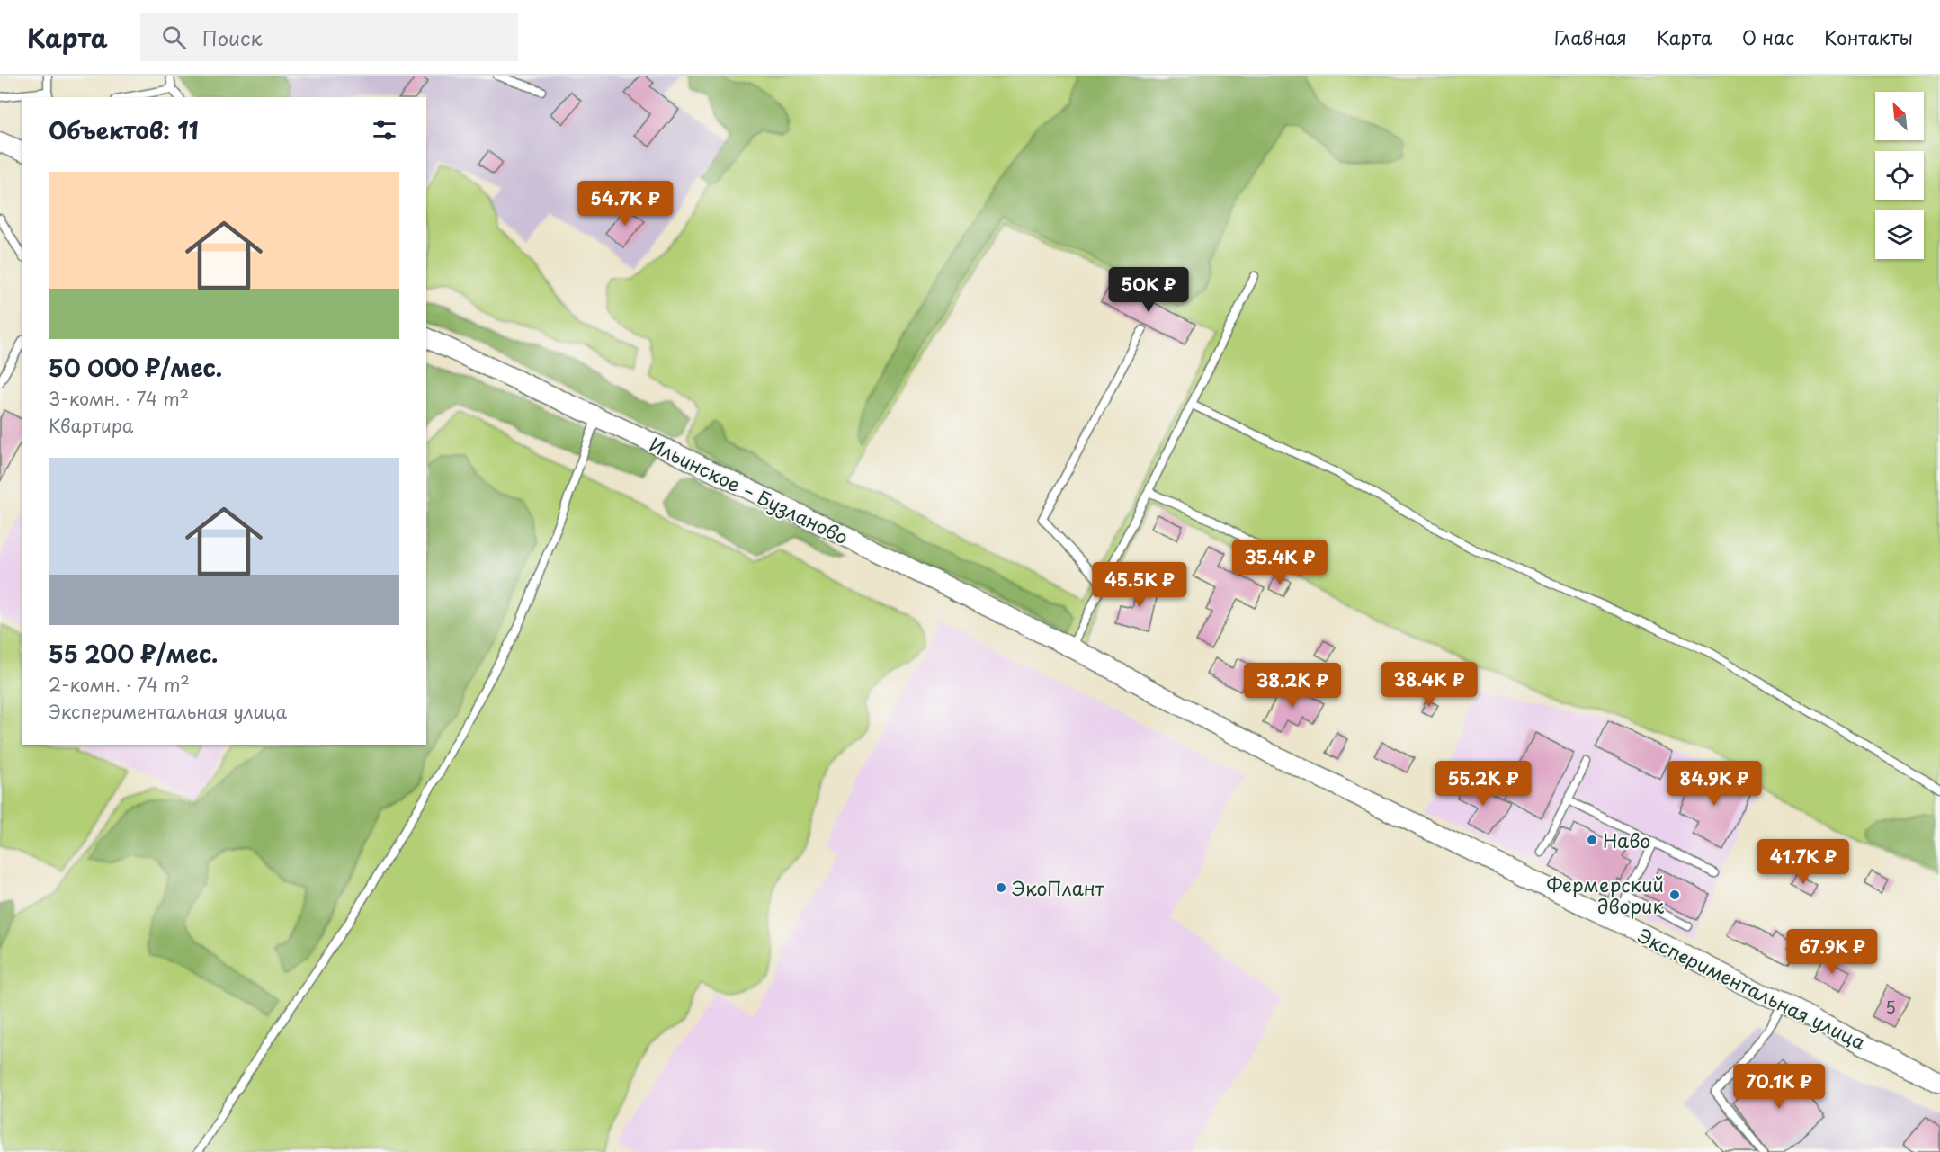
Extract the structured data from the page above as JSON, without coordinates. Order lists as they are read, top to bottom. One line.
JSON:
{"streets":{"street":["Ильинское – Бузланово","Экспериментальная улица"]},"crossings":[["Ильинское – Бузланово","Экспериментальная улица"]],"places":["Наво","ЭкоПлант","Фермерский дворик"],"house_numbers":["5"],"north":"top left","page":{"header":"Карта","search":"Поиск","nav":["Главная","Карта","О нас","Контакты"],"heading":"Объектов: 11","list":[{"name":"50 000 ₽/мес.","note":"3-комн. · 74 m² · Квартира"},{"name":"55 200 ₽/мес.","note":"2-комн. · 74 m² · Экспериментальная улица"}],"price":["54.7K ₽","50K ₽","35.4K ₽","45.5K ₽","38.4K ₽","38.2K ₽","55.2K ₽","84.9K ₽","41.7K ₽","67.9K ₽","70.1K ₽"]}}
